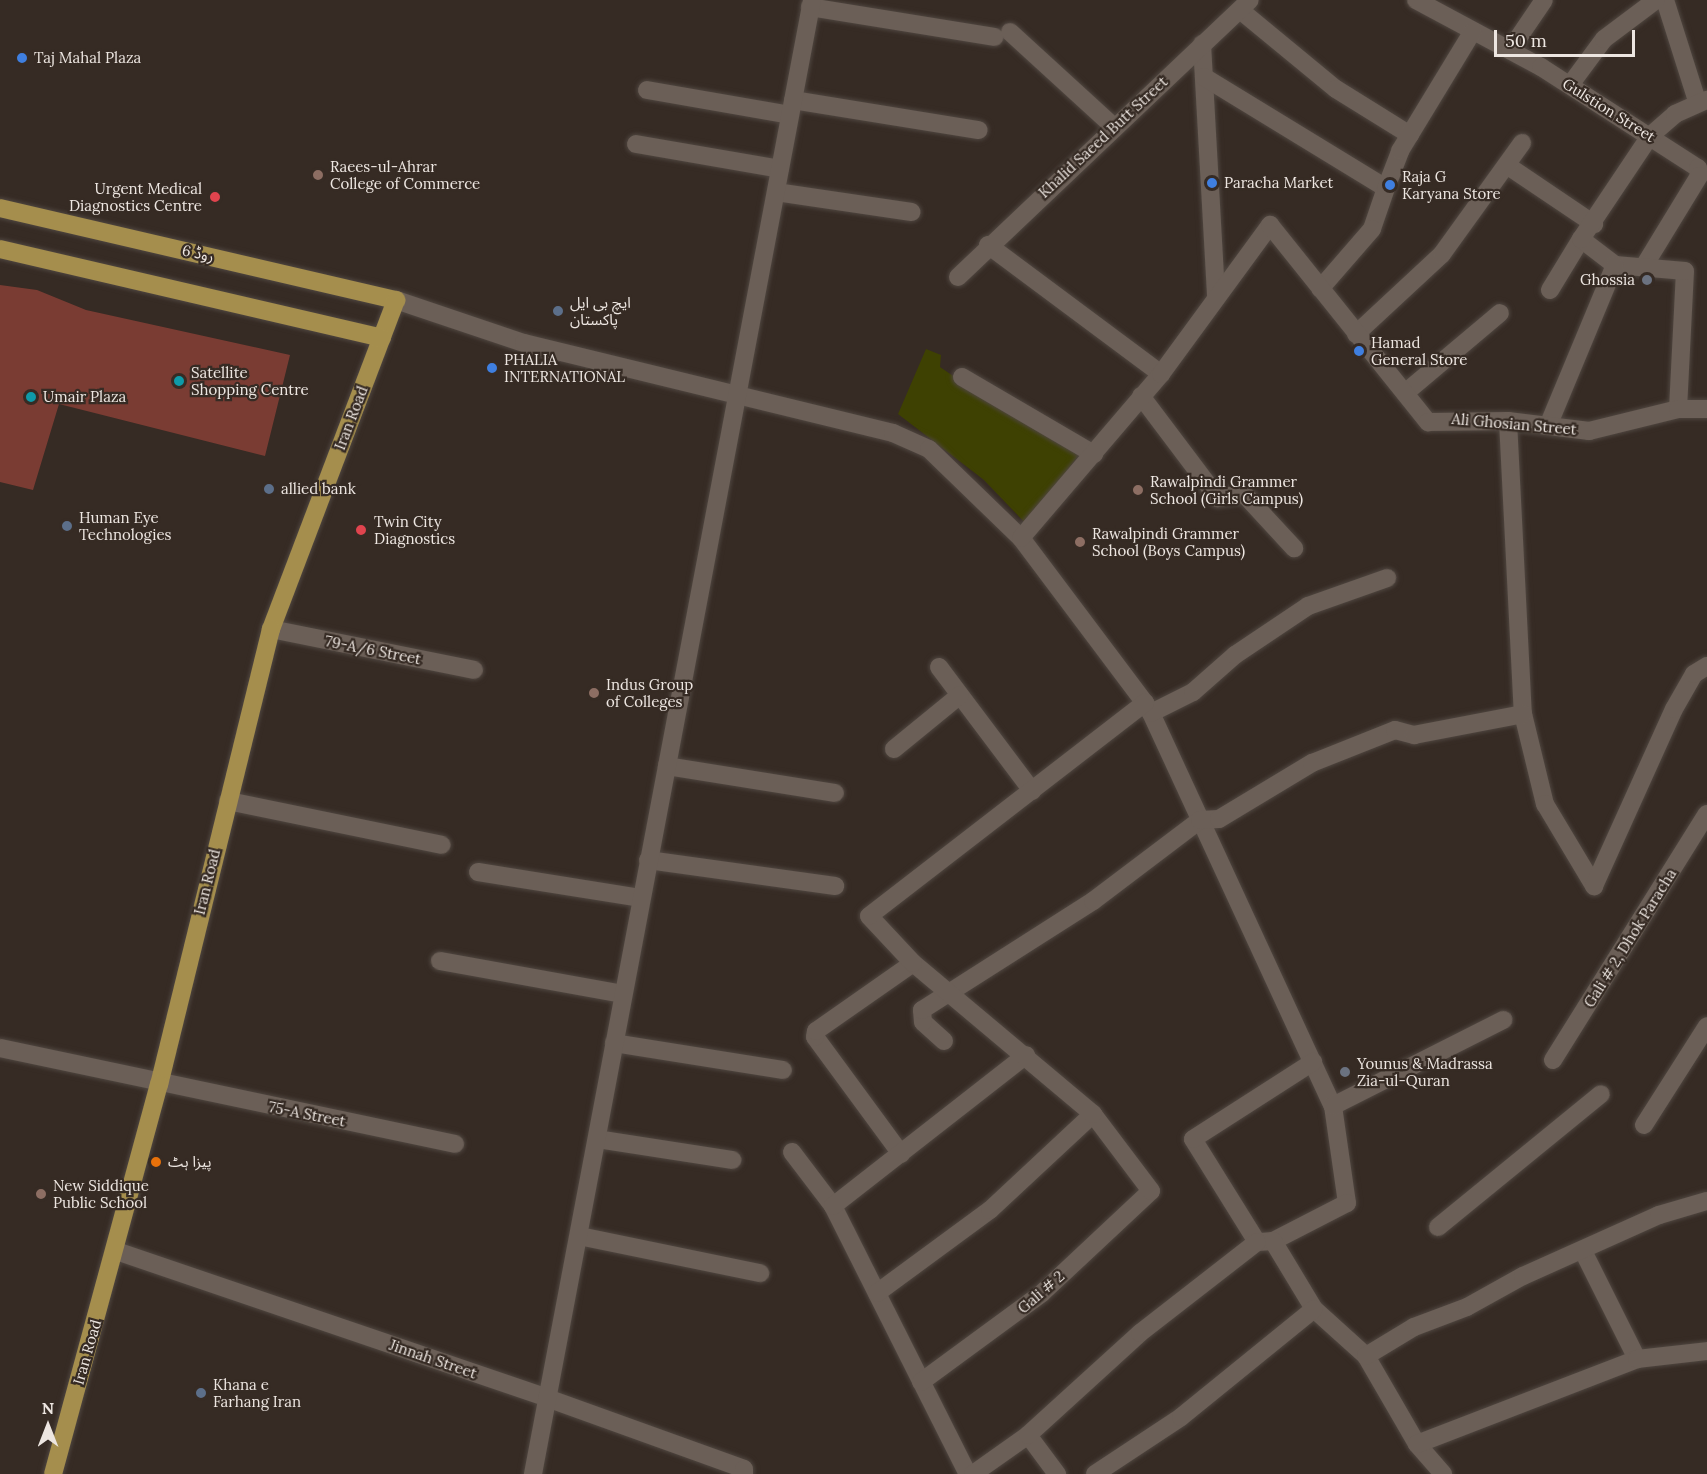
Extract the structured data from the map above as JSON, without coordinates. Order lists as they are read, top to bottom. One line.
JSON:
{"streets":{"main road":["روڈ 6","Iran Road"],"street":["Gulstion Street","Khalid Saeed Butt Street","Ali Ghosian Street","79-A/6 Street","Gali # 2, Dhok Paracha","75-A Street","Gali # 2","Jinnah Street"]},"crossings":[["روڈ 6","Iran Road"],["Iran Road","79-A/6 Street"],["Iran Road","75-A Street"],["Iran Road","Jinnah Street"]],"places":["Taj Mahal Plaza","Raees-ul-Ahrar College of Commerce","Paracha Market","Raja G Karyana Store","Urgent Medical Diagnostics Centre","Ghossia","ایچ بی ایل پاکستان","Hamad General Store","PHALIA INTERNATIONAL","Satellite Shopping Centre","Umair Plaza","allied bank","Rawalpindi Grammer School (Girls Campus)","Human Eye Technologies","Twin City Diagnostics","Rawalpindi Grammer School (Boys Campus)","Indus Group of Colleges","Younus & Madrassa Zia-ul-Quran","پیزا ہٹ","New Siddique Public School","Khana e Farhang Iran"],"scale_bar":"50 m","north":"top"}
